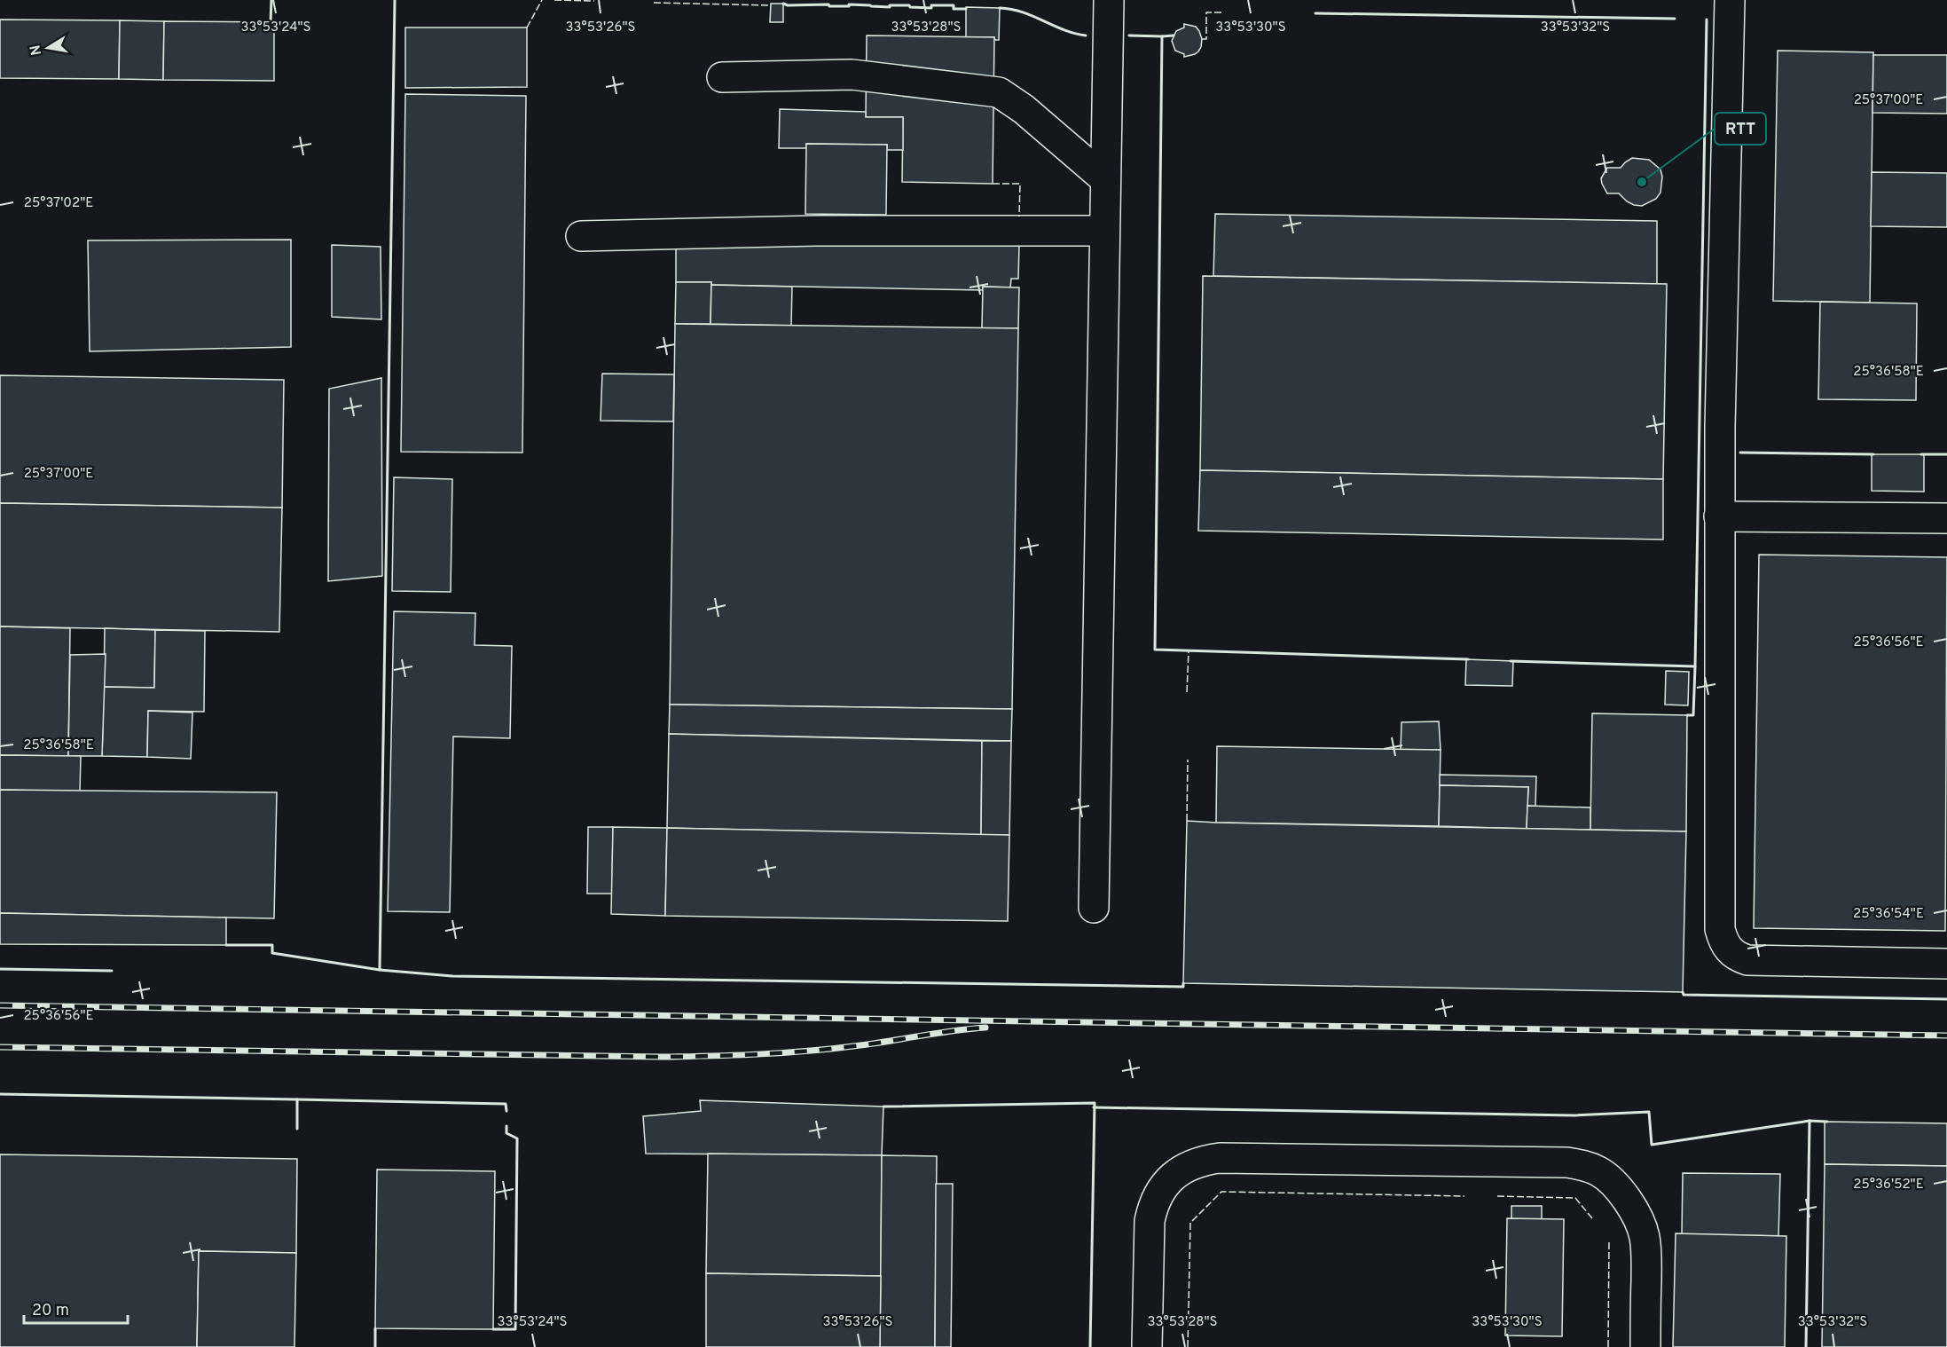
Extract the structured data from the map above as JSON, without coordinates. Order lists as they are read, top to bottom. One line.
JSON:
{"places":["RTT"],"scale_bar":"20 m","north":"left","coordinates":["33°53'24\"S","33°53'26\"S","33°53'28\"S","33°53'30\"S","33°53'32\"S","25°37'00\"E","25°37'02\"E","25°36'58\"E","25°36'56\"E","25°36'54\"E","25°36'52\"E"]}
